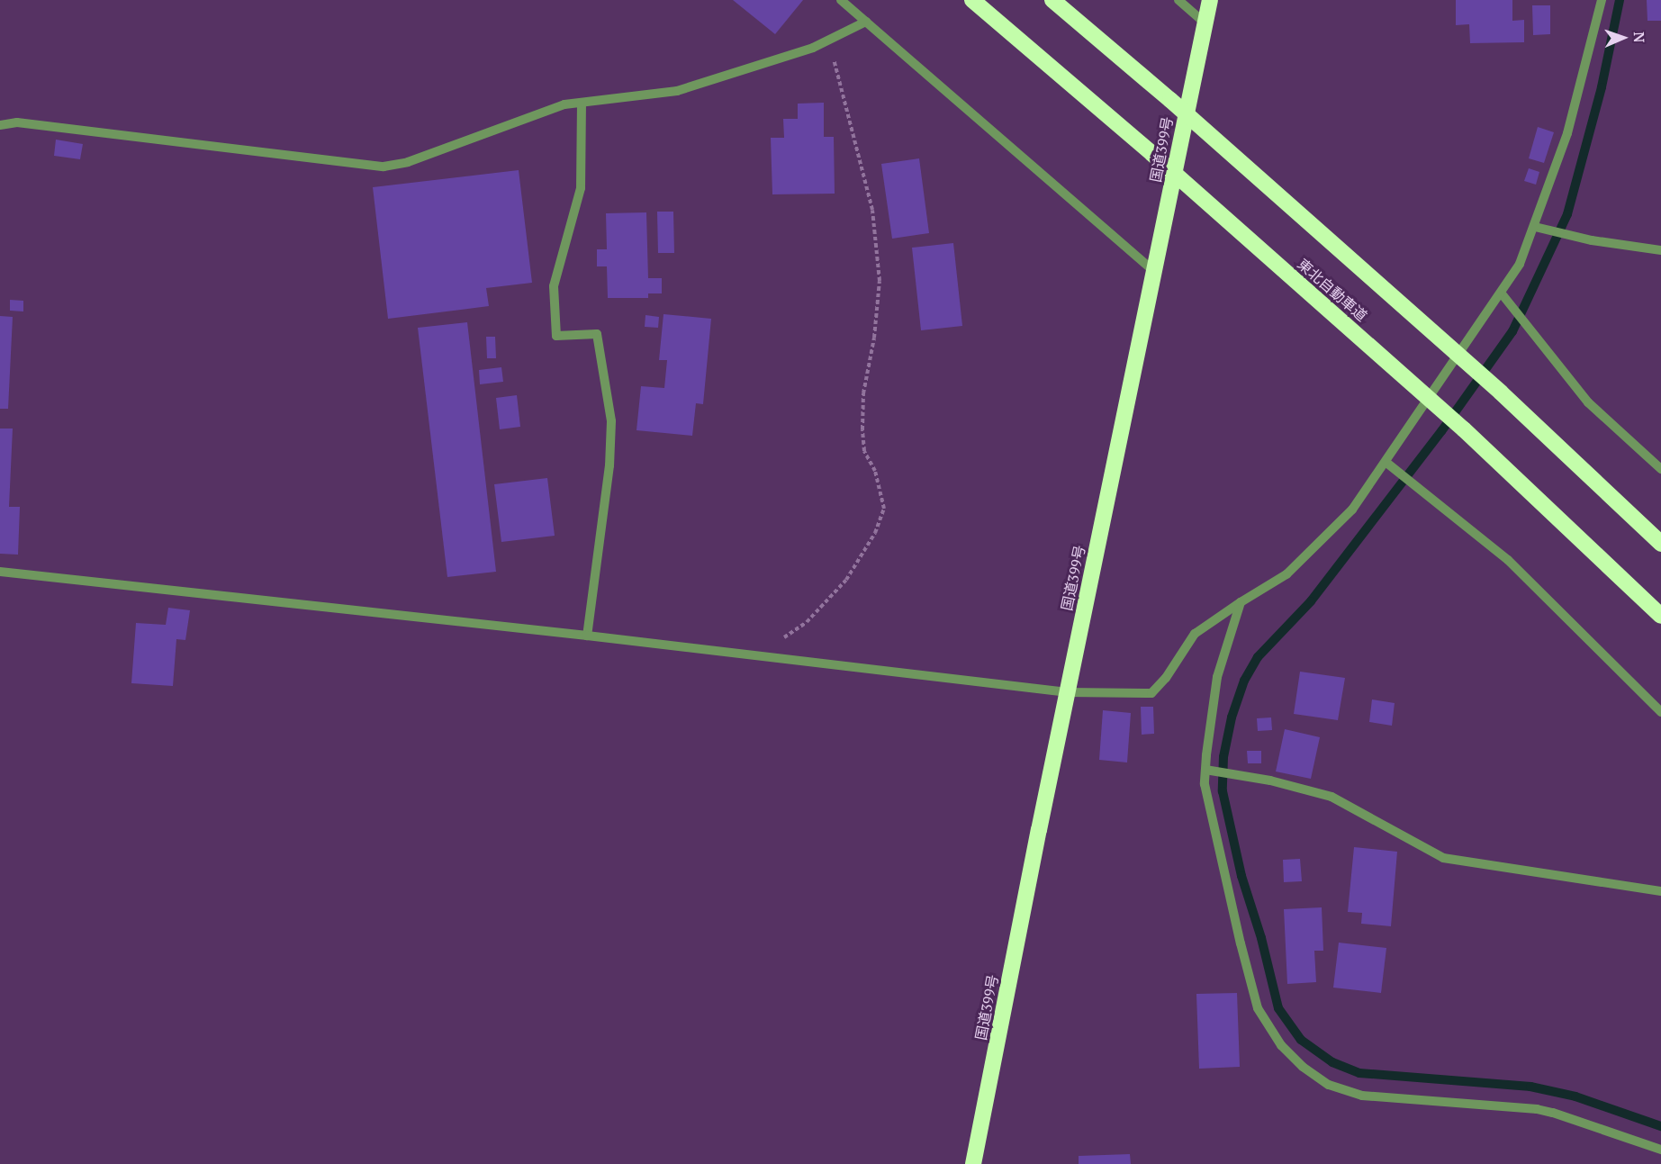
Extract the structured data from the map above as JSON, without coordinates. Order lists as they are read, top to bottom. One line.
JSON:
{"streets":{"highway":["国道399号","東北自動車道"]},"north":"right"}
